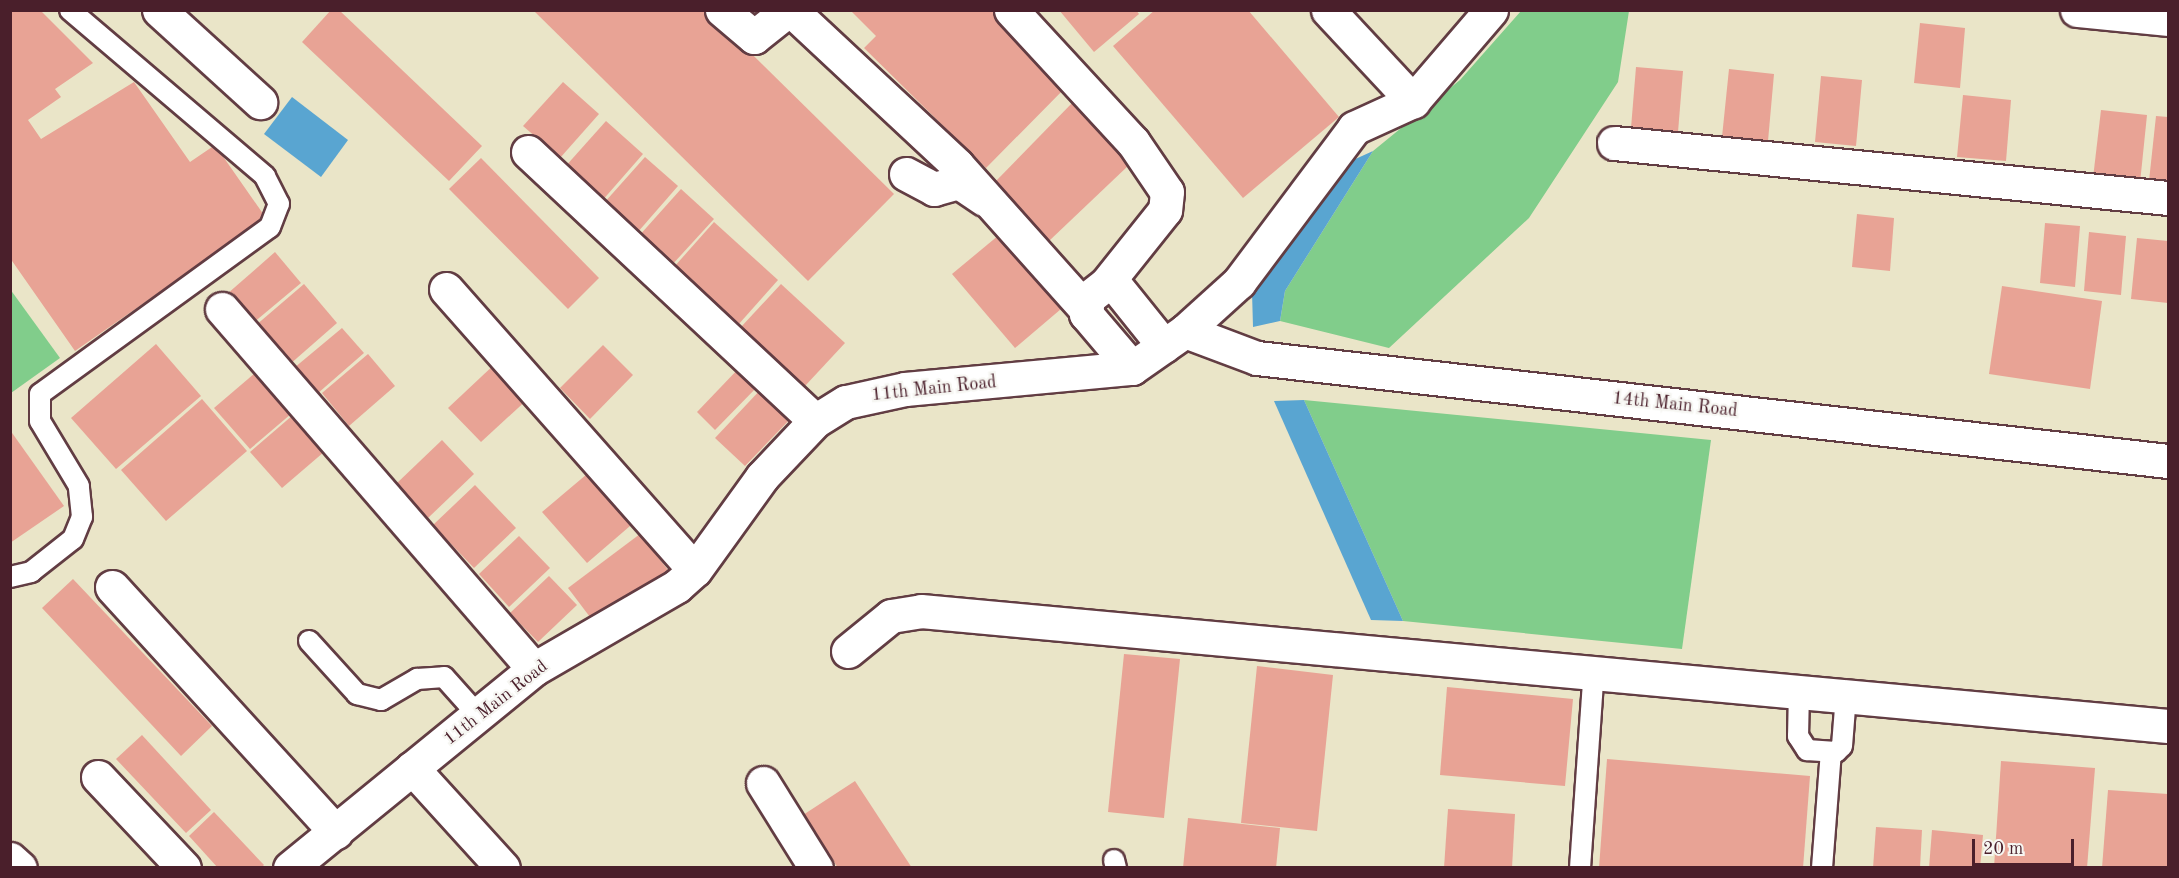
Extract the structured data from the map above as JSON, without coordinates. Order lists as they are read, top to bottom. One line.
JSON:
{"streets":{"street":["11th Main Road","14th Main Road"]},"crossings":[["11th Main Road","14th Main Road"]],"scale_bar":"20 m"}
